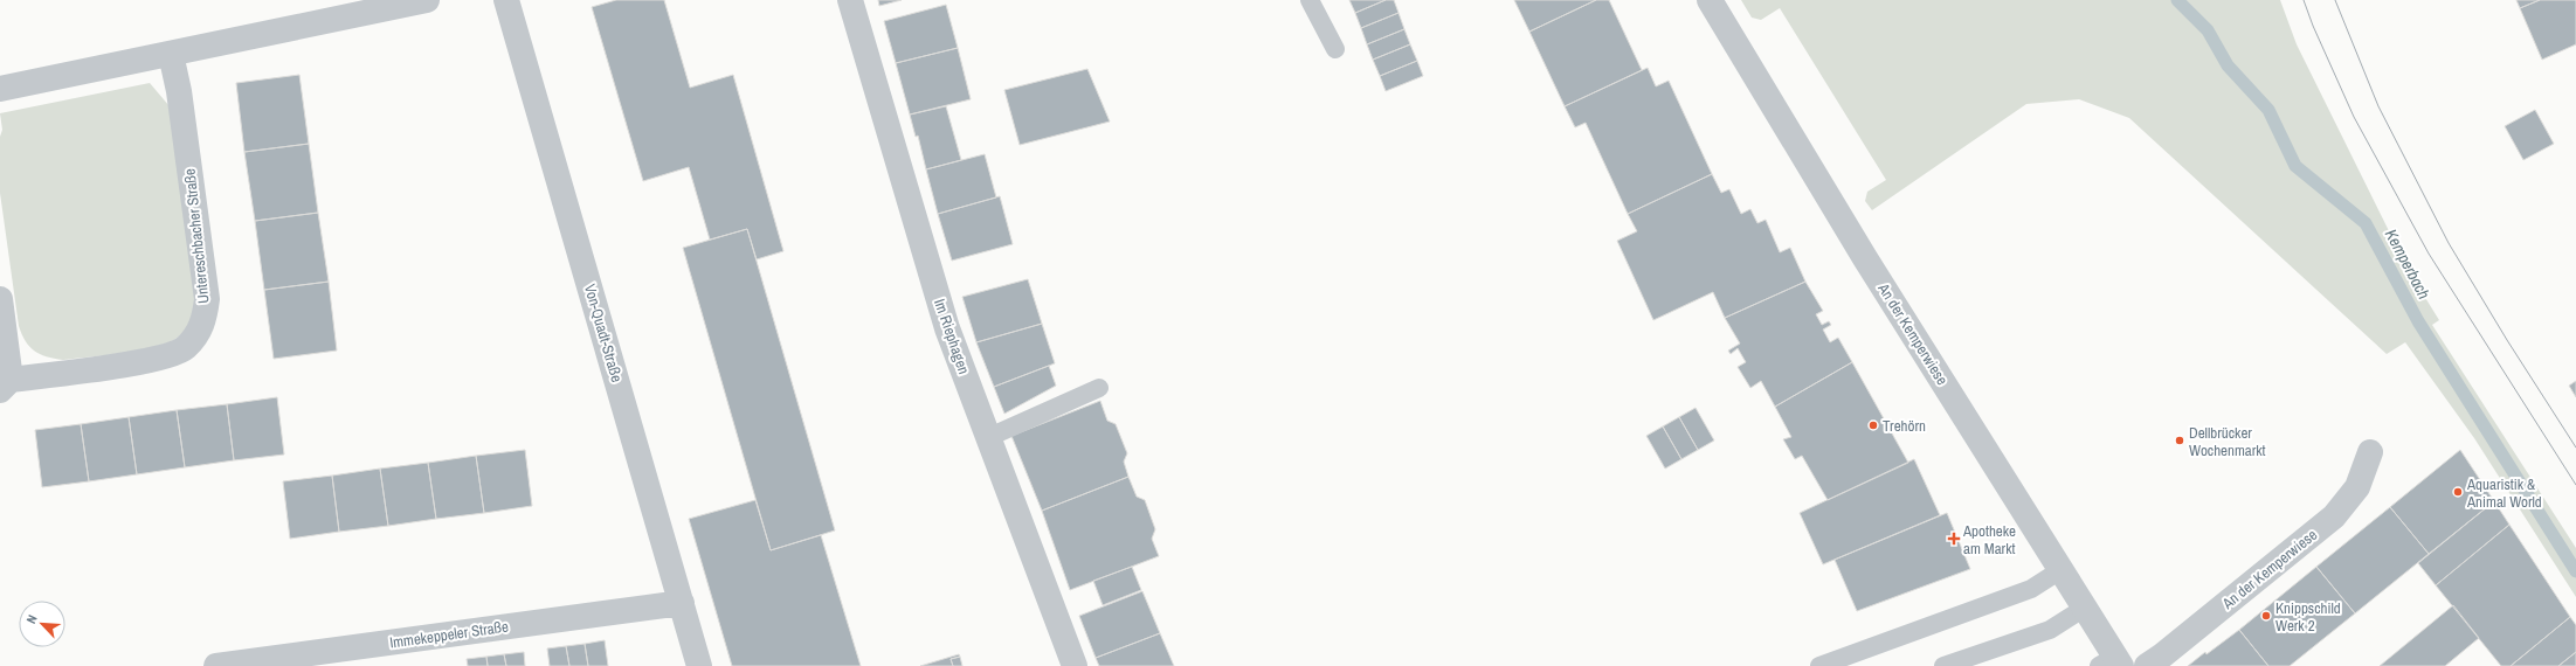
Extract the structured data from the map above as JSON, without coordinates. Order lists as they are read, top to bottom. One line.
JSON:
{"streets":{"street":["Untereschbacher Straße","Von-Quadt-Straße","An der Kemperwiese","Im Riephagen","Immekeppeler Straße"]},"crossings":[["Von-Quadt-Straße","Immekeppeler Straße"]],"water":["Kemperbach"],"places":{"other":["Trehörn","Dellbrücker Wochenmarkt","Aquaristik & Animal World","Knippschild Werk 2"],"health":["Apotheke am Markt"]},"north":"top left"}
